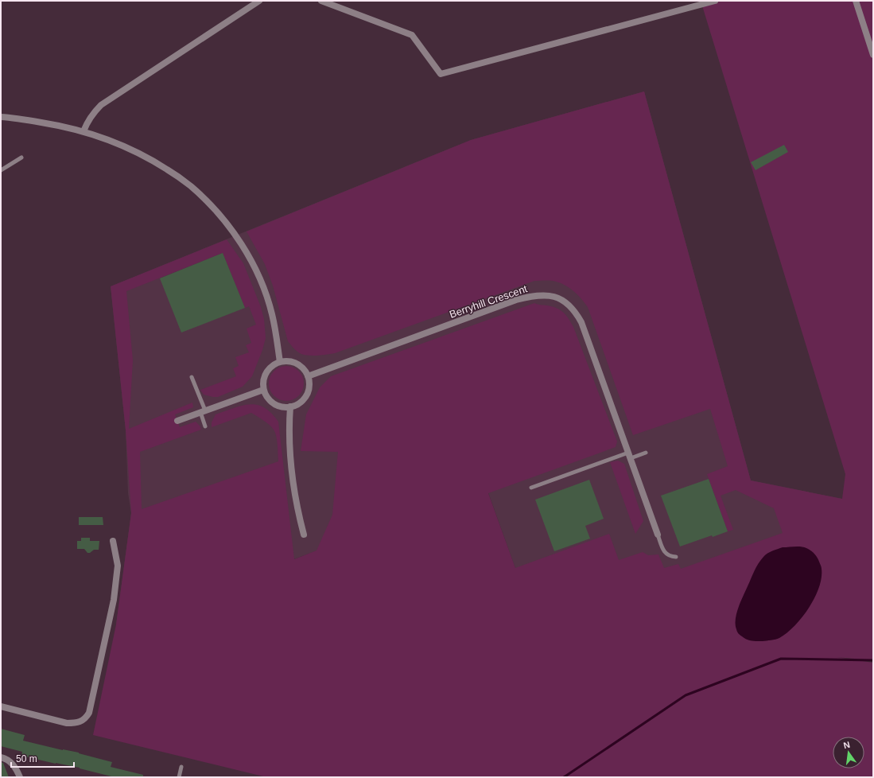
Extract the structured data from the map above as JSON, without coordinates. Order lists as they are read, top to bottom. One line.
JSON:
{"streets":{"street":["Berryhill Crescent"]},"scale_bar":"50 m","north":"top"}
